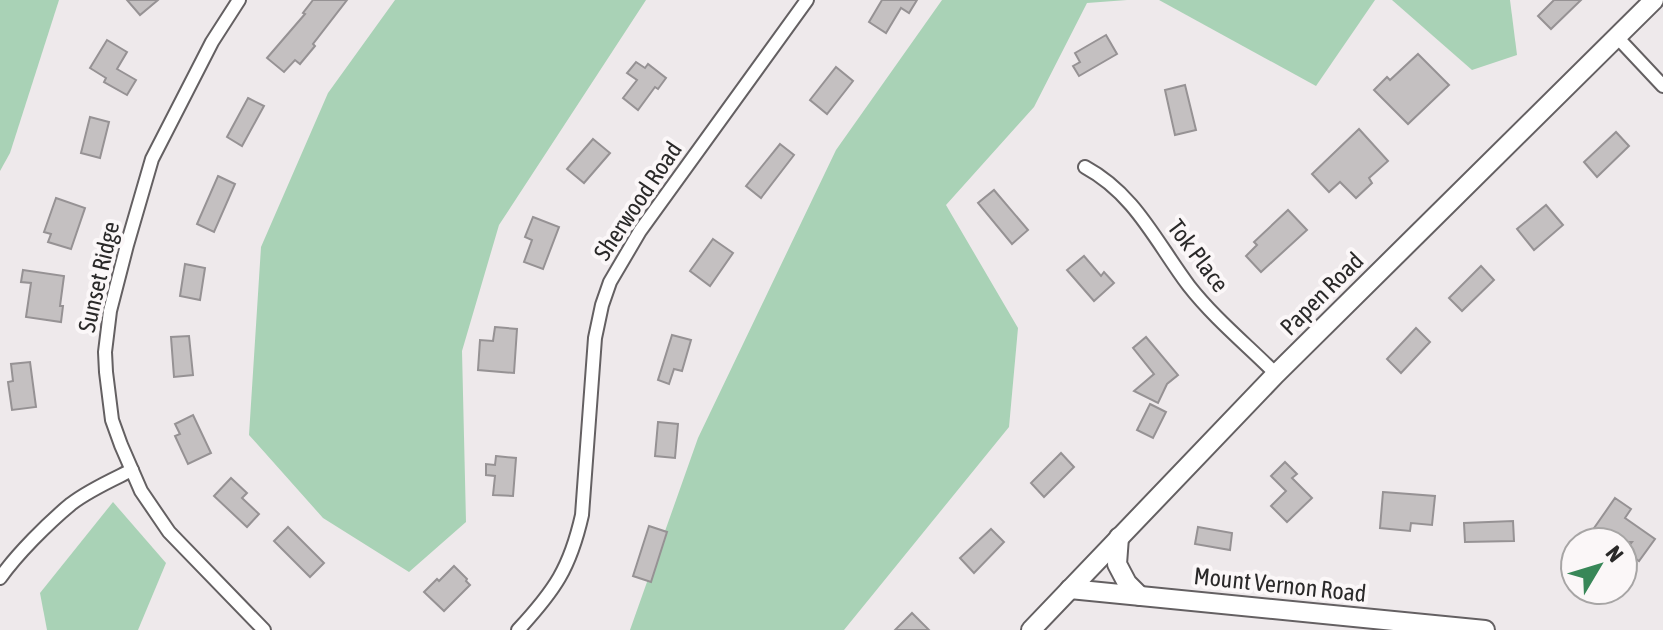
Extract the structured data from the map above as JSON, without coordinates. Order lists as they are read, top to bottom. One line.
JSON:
{"streets":{"street":["Sherwood Road","Tok Place","Sunset Ridge","Papen Road","Mount Vernon Road"]},"crossings":[["Tok Place","Papen Road"],["Papen Road","Mount Vernon Road"]],"north":"top right"}
